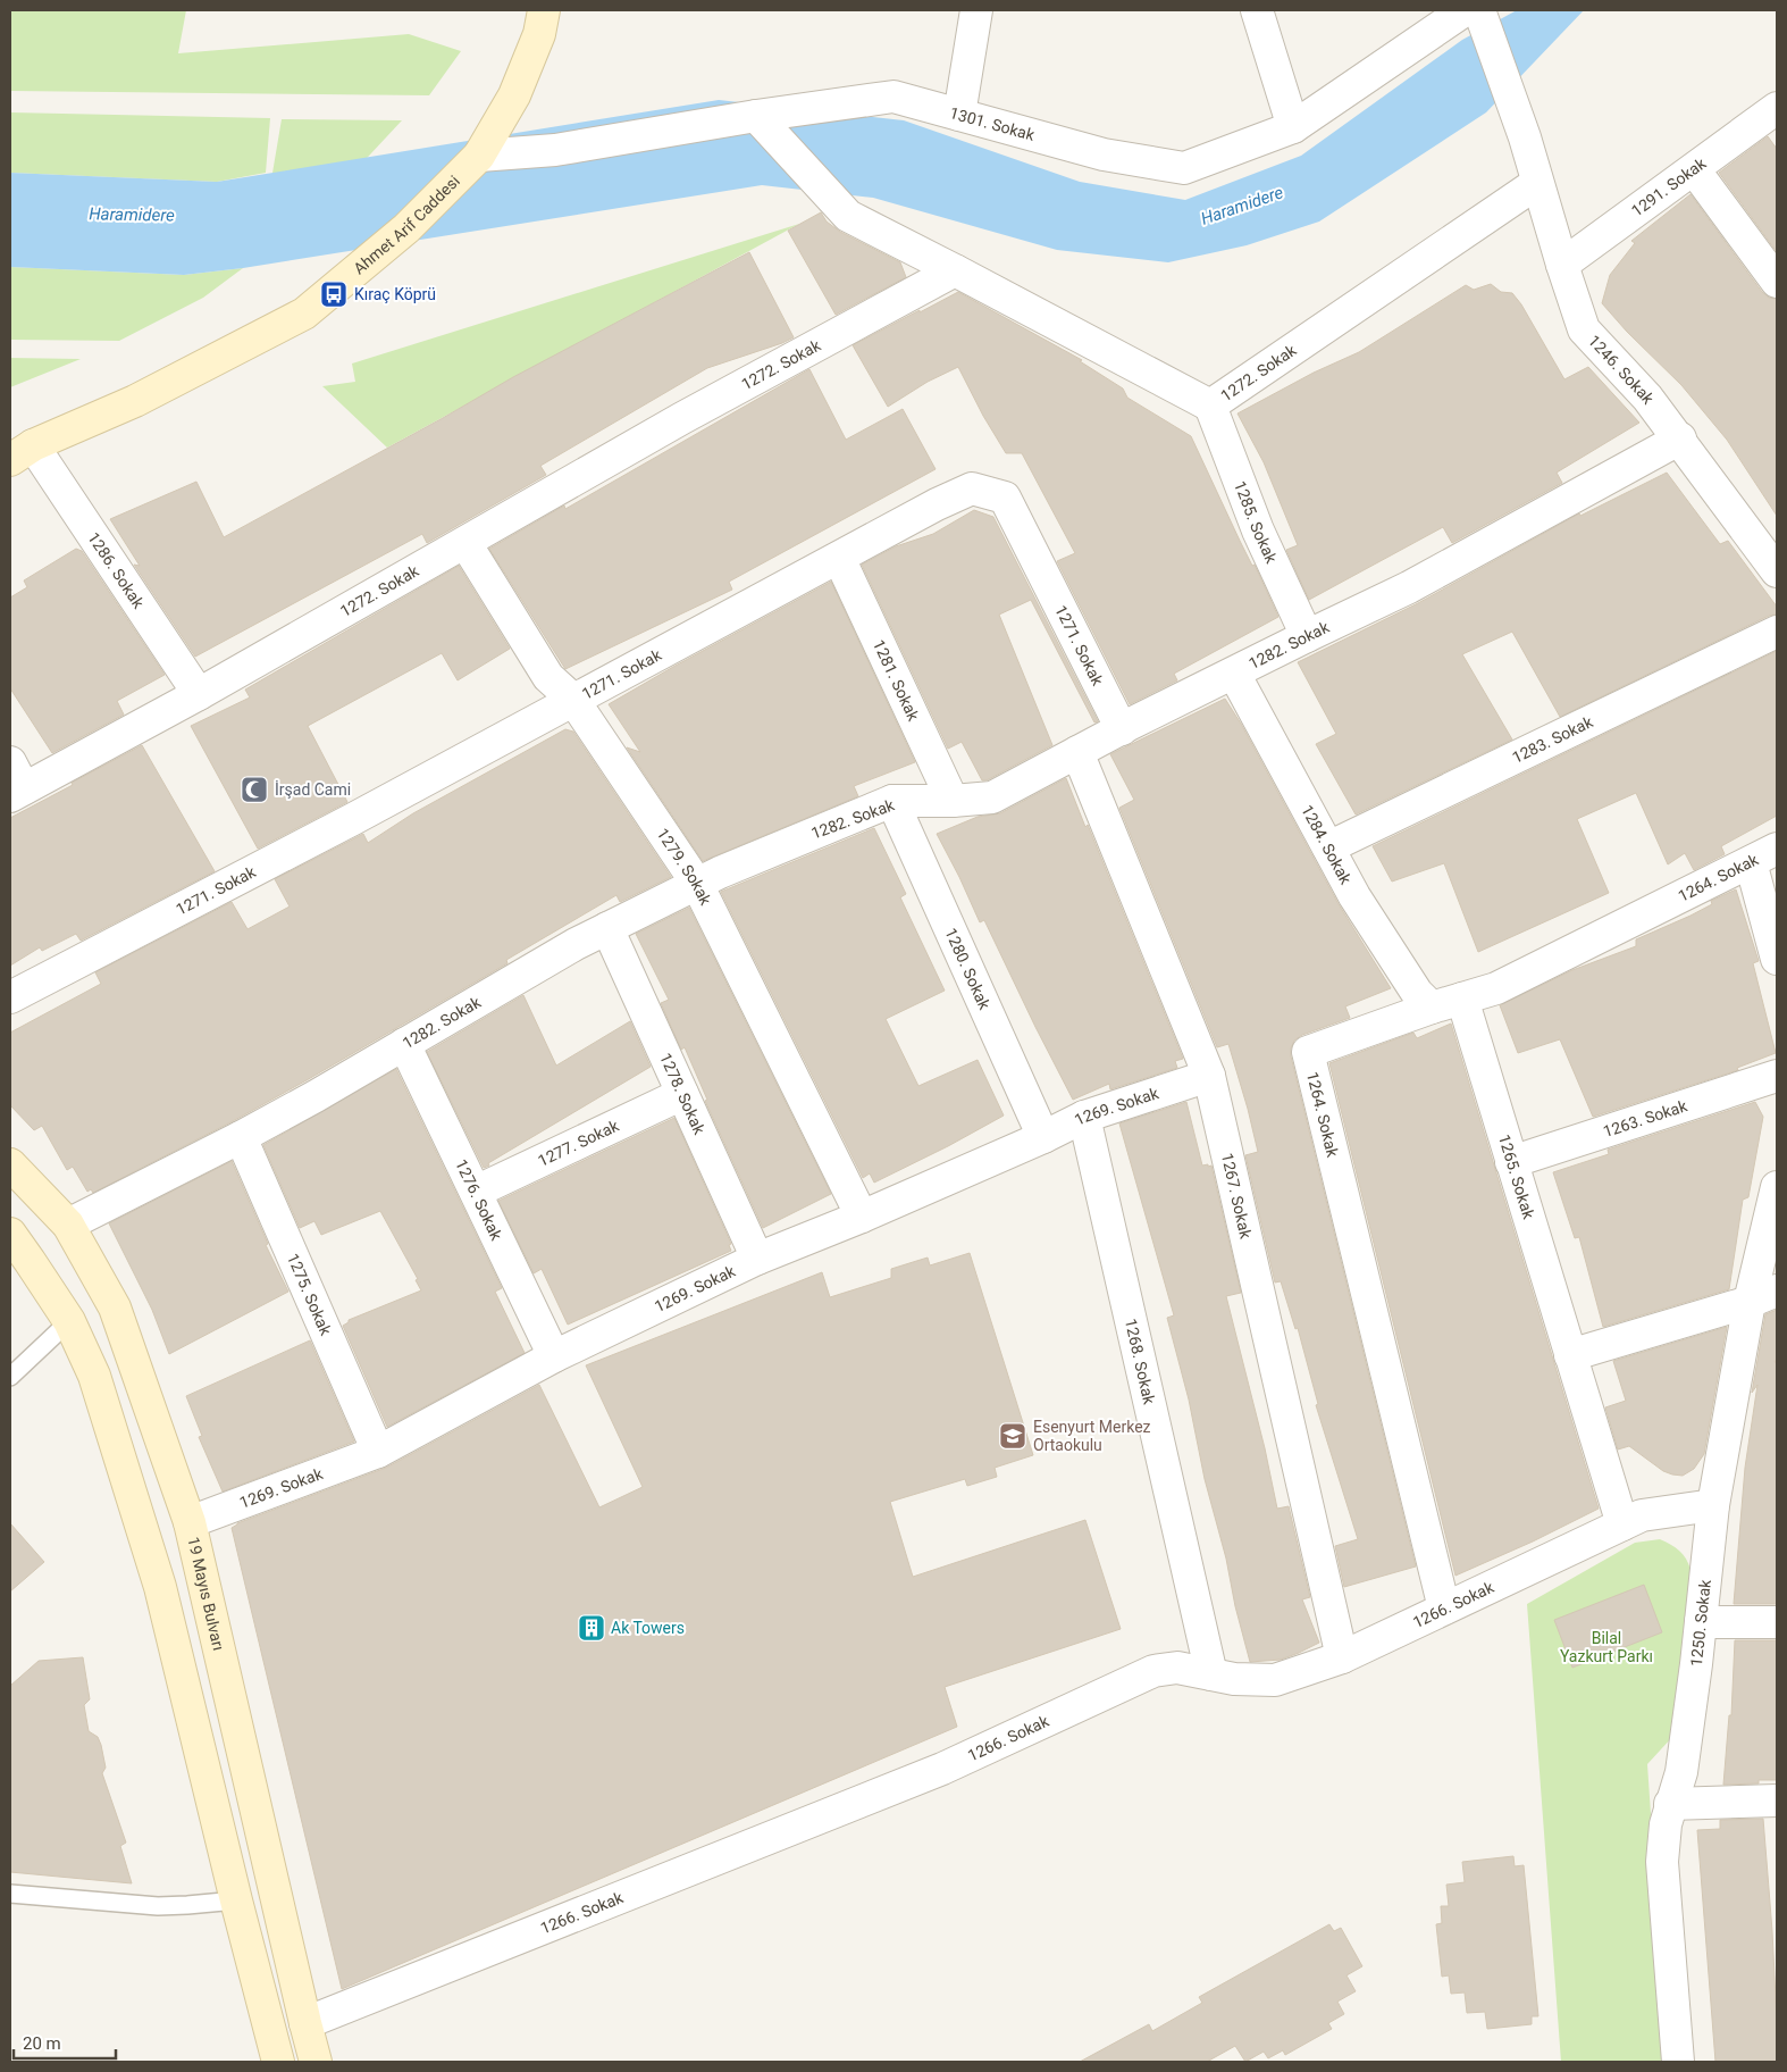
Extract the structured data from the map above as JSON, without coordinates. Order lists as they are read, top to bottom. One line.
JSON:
{"streets":{"main road":["Ahmet Arif Caddesi","19 Mayıs Bulvarı"],"street":["1301. Sokak","1291. Sokak","1272. Sokak","1246. Sokak","1285. Sokak","1286. Sokak","1271. Sokak","1282. Sokak","1281. Sokak","1283. Sokak","1284. Sokak","1279. Sokak","1264. Sokak","1280. Sokak","1278. Sokak","1269. Sokak","1263. Sokak","1277. Sokak","1265. Sokak","1267. Sokak","1276. Sokak","1275. Sokak","1268. Sokak","1266. Sokak","1250. Sokak"]},"crossings":[["1301. Sokak","Ahmet Arif Caddesi"],["1301. Sokak","1246. Sokak"],["1291. Sokak","1246. Sokak"],["Ahmet Arif Caddesi","1286. Sokak"],["1272. Sokak","1246. Sokak"],["1272. Sokak","1285. Sokak"],["1272. Sokak","1286. Sokak"],["1272. Sokak","1279. Sokak"],["1246. Sokak","1282. Sokak"],["1285. Sokak","1282. Sokak"],["1271. Sokak","1282. Sokak"],["1271. Sokak","1281. Sokak"],["1271. Sokak","1279. Sokak"],["1282. Sokak","1281. Sokak"],["1282. Sokak","1284. Sokak"],["1282. Sokak","1279. Sokak"],["1282. Sokak","1280. Sokak"],["1282. Sokak","1278. Sokak"],["1282. Sokak","1267. Sokak"],["1282. Sokak","1276. Sokak"],["1282. Sokak","1275. Sokak"],["1282. Sokak","19 Mayıs Bulvarı"],["1283. Sokak","1284. Sokak"],["1284. Sokak","1264. Sokak"],["1279. Sokak","1269. Sokak"],["1264. Sokak","1265. Sokak"],["1264. Sokak","1266. Sokak"],["1280. Sokak","1269. Sokak"],["1278. Sokak","1269. Sokak"],["1278. Sokak","1277. Sokak"],["1269. Sokak","1267. Sokak"],["1269. Sokak","1276. Sokak"],["1269. Sokak","1275. Sokak"],["1269. Sokak","1268. Sokak"],["1269. Sokak","19 Mayıs Bulvarı"],["1263. Sokak","1265. Sokak"],["1277. Sokak","1276. Sokak"],["1265. Sokak","1266. Sokak"],["1267. Sokak","1266. Sokak"],["1268. Sokak","1266. Sokak"],["19 Mayıs Bulvarı","1266. Sokak"],["1266. Sokak","1250. Sokak"]],"water":["Haramidere"],"parks":["Bilal Yazkurt Parkı"],"places":{"bus stop":["Kıraç Köprü"],"mosque":["İrşad Cami"],"school or university":["Esenyurt Merkez Ortaokulu"],"building":["Ak Towers"]},"scale_bar":"20 m"}
